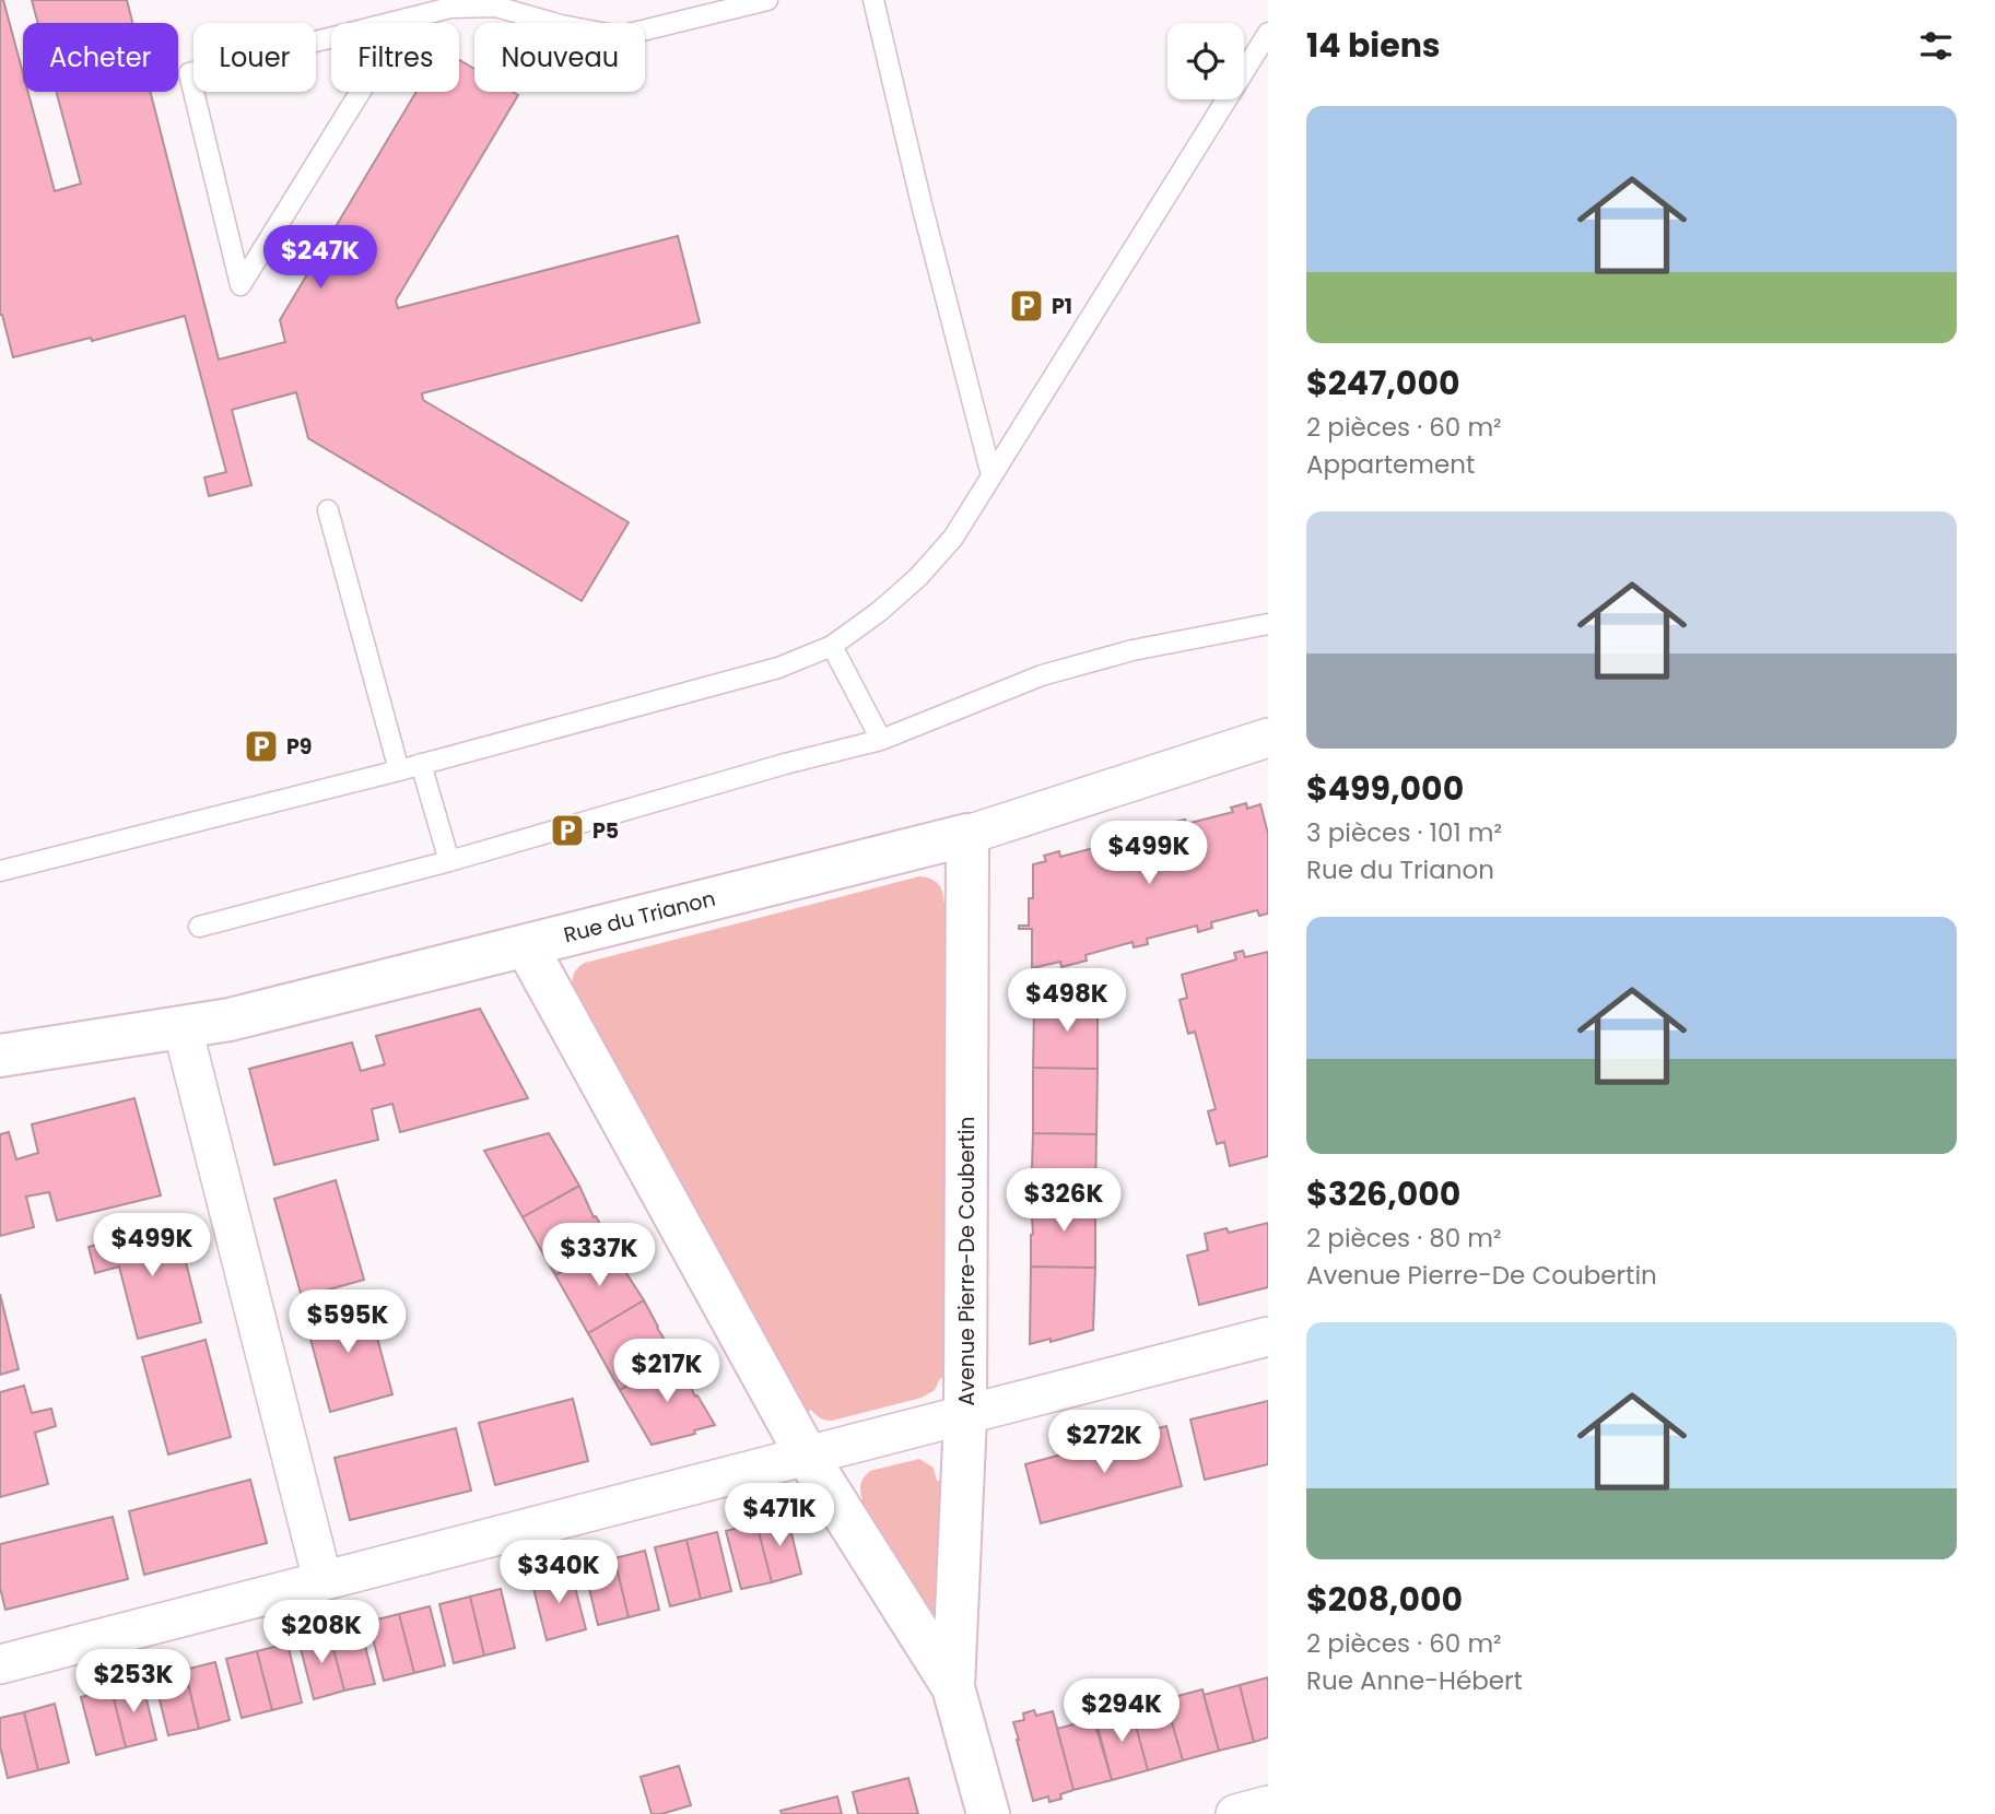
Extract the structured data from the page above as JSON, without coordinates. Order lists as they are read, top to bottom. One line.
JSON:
{"streets":{"street":["Rue du Trianon","Avenue Pierre-De Coubertin"]},"crossings":[["Rue du Trianon","Avenue Pierre-De Coubertin"]],"places":{"parking":["P1","P9","P5"]},"page":{"heading":"14 biens","chip":["Acheter","Louer","Filtres","Nouveau"],"list":[{"name":"$247,000","note":"2 pièces · 60 m² · Appartement"},{"name":"$499,000","note":"3 pièces · 101 m² · Rue du Trianon"},{"name":"$326,000","note":"2 pièces · 80 m² · Avenue Pierre-De Coubertin"},{"name":"$208,000","note":"2 pièces · 60 m² · Rue Anne-Hébert"}],"price":["$247K","$499K","$498K","$326K","$499K","$337K","$595K","$217K","$272K","$471K","$340K","$208K","$253K","$294K"]}}
